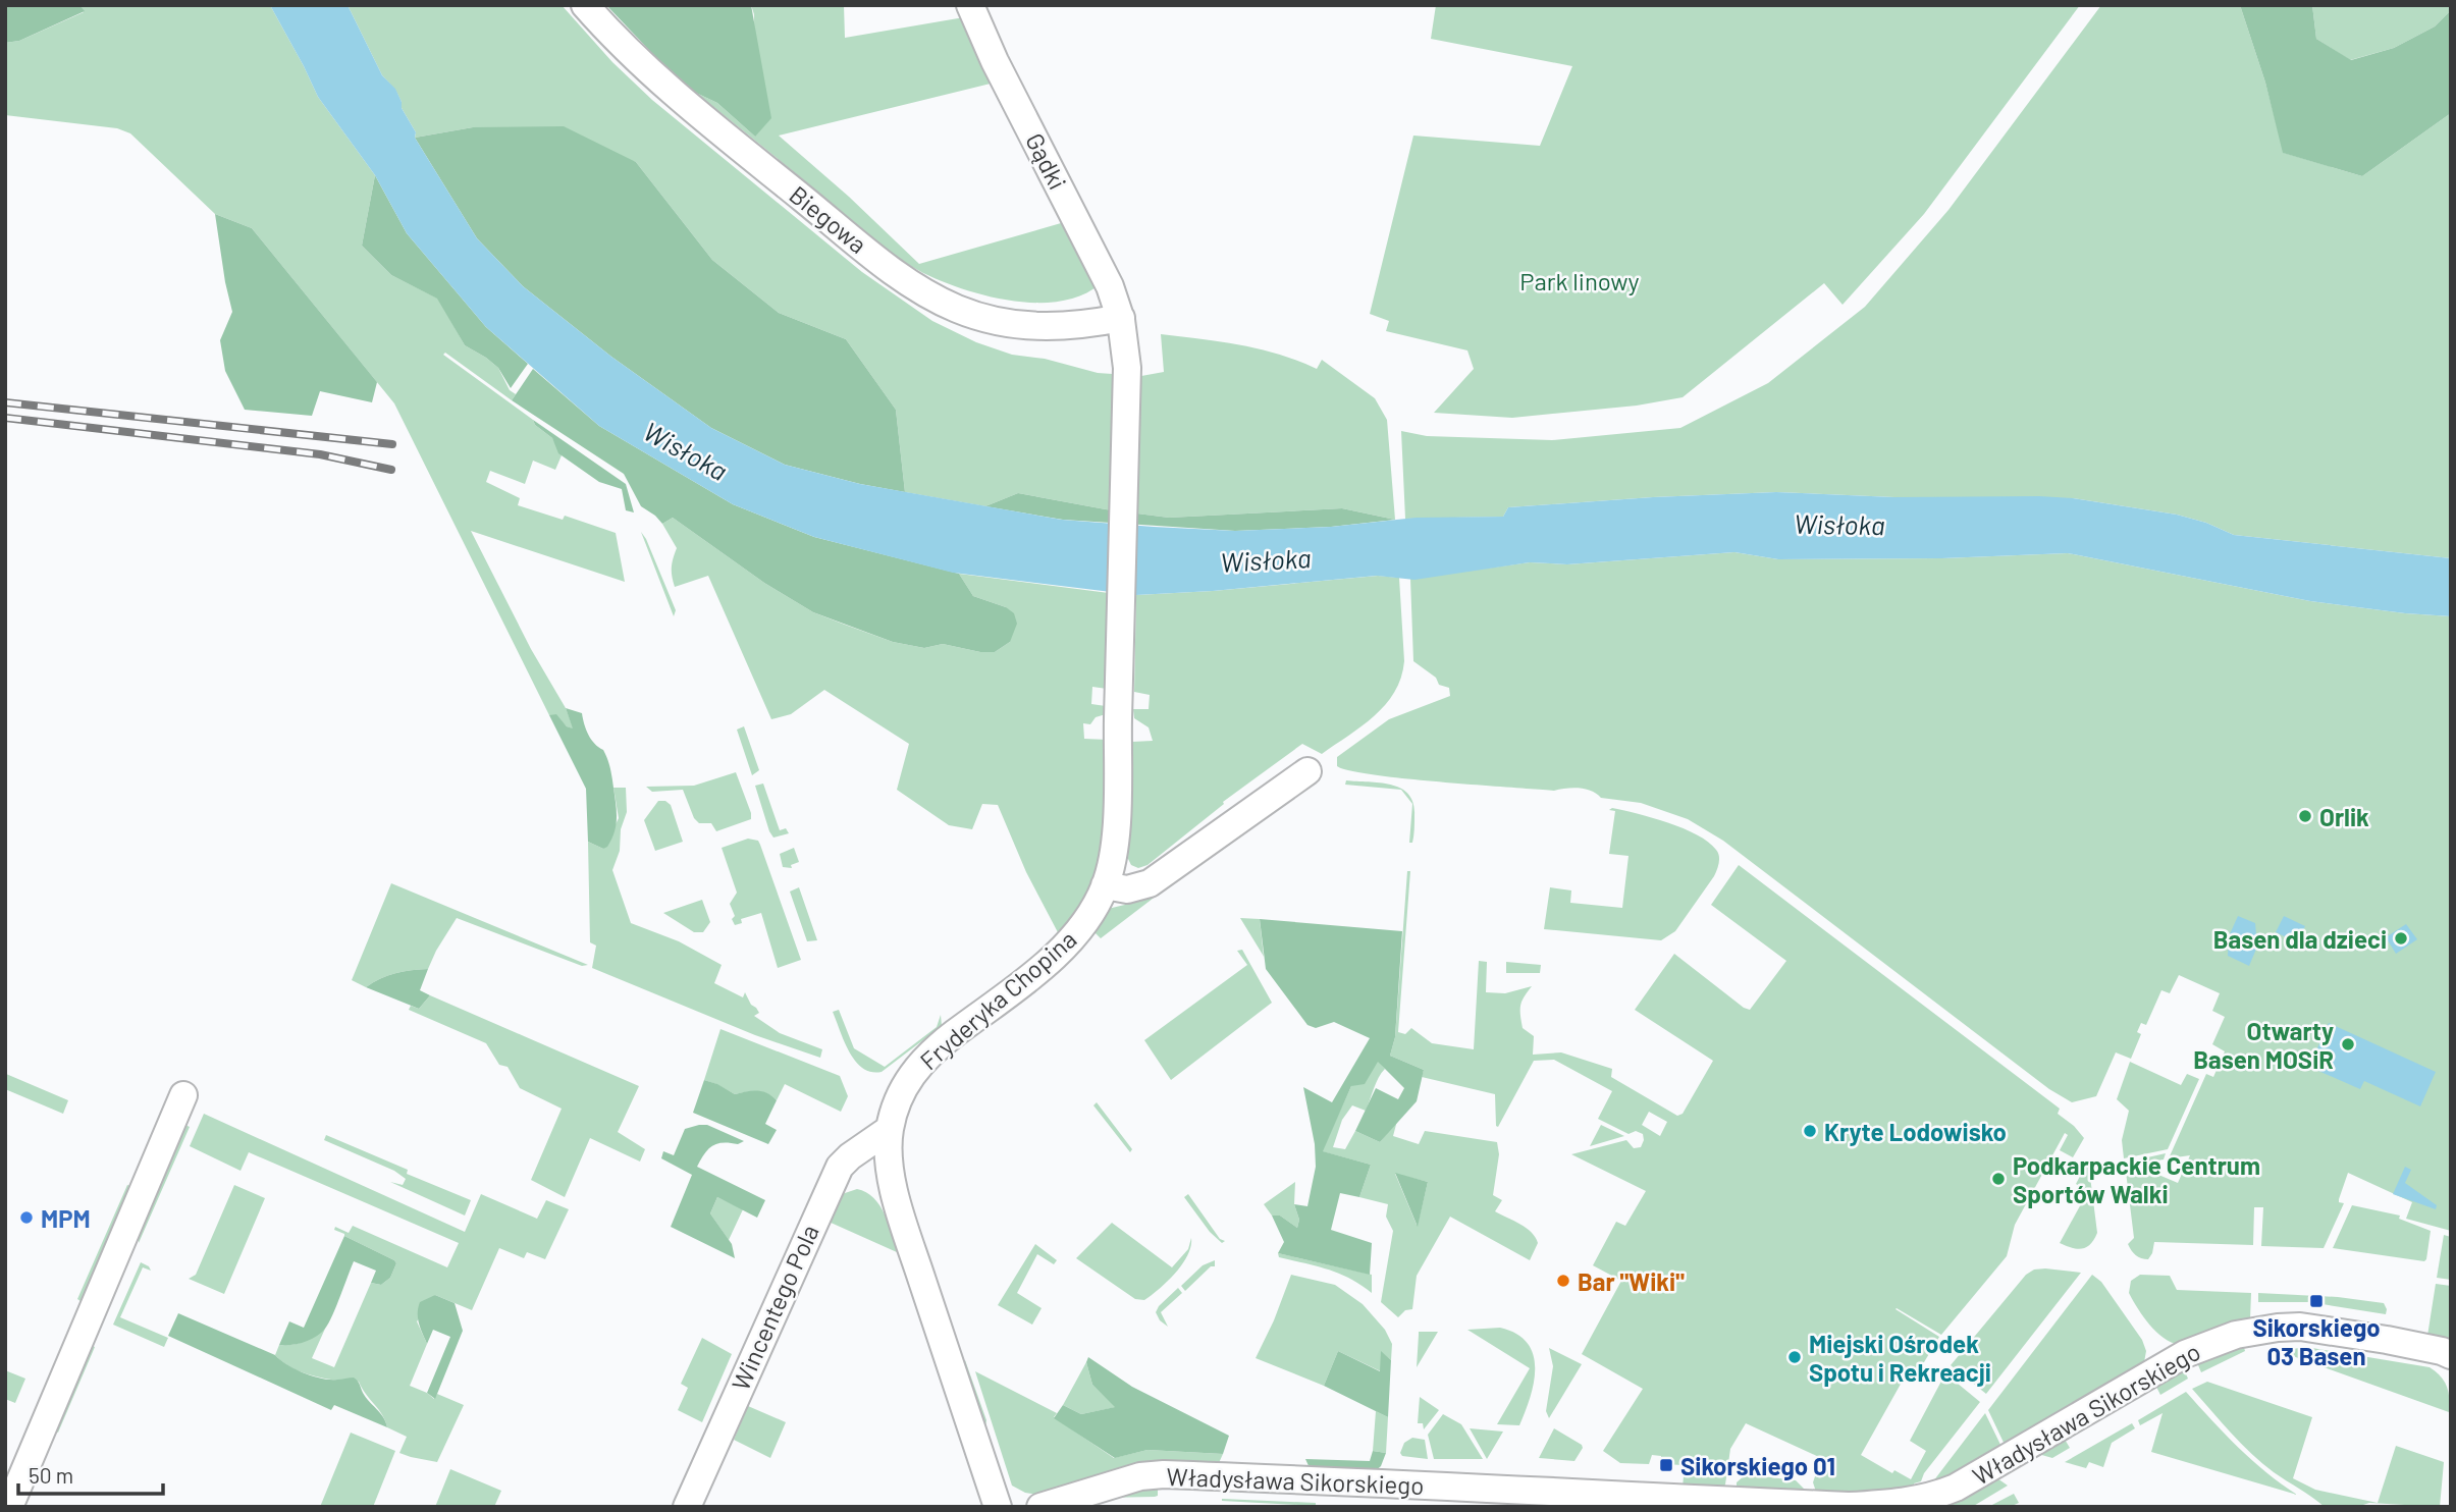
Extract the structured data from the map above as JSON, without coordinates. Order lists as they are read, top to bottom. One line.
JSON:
{"streets":{"street":["Gądki","Biegowa","Fryderyka Chopina","Wincentego Pola","Władysława Sikorskiego"]},"crossings":[["Gądki","Biegowa"],["Gądki","Fryderyka Chopina"],["Fryderyka Chopina","Wincentego Pola"]],"water":["Wisłoka"],"parks":["Park linowy"],"places":{"other":["Orlik","Basen dla dzieci","Otwarty Basen MOSiR","Kryte Lodowisko","Podkarpackie Centrum Sportów Walki","MPM","Bar \"Wiki\"","Miejski Ośrodek Spotu i Rekreacji"],"transit":["Sikorskiego 03 Basen","Sikorskiego 01"]},"scale_bar":"50 m"}
